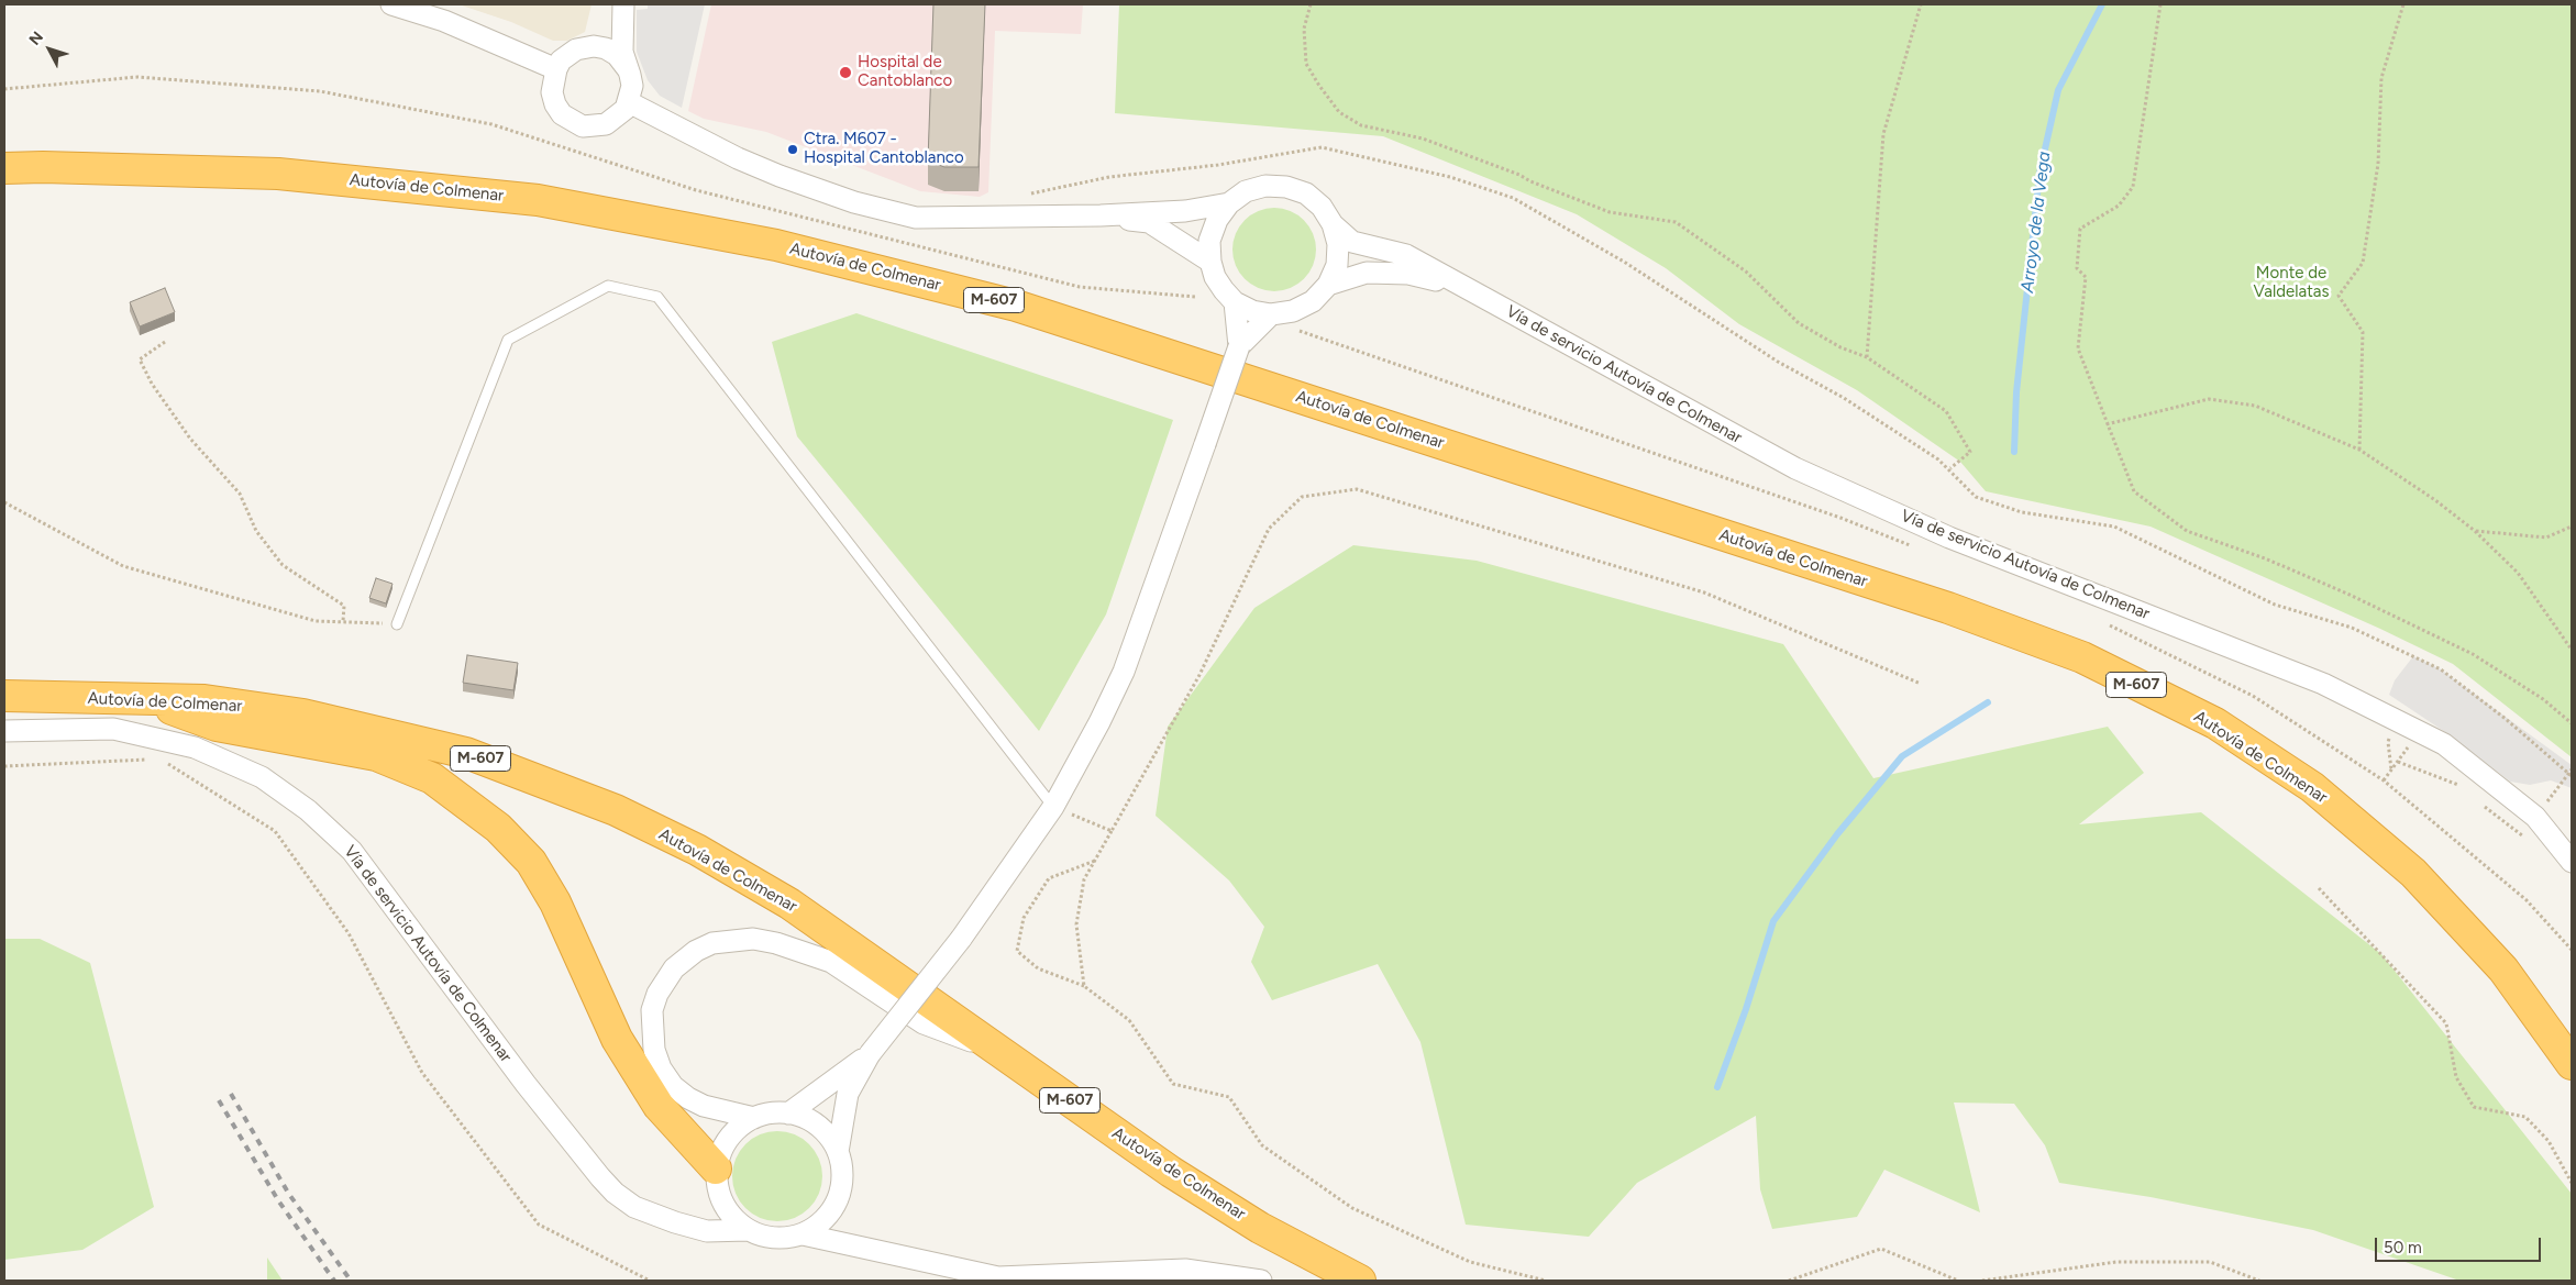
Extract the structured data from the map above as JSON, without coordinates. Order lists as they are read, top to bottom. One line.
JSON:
{"streets":{"highway":["Autovía de Colmenar","M-607"],"street":["Vía de servicio Autovía de Colmenar"]},"water":["Arroyo de la Vega"],"parks":["Monte de Valdelatas"],"places":["Hospital de Cantoblanco","Ctra. M607 - Hospital Cantoblanco"],"scale_bar":"50 m","north":"top left"}
